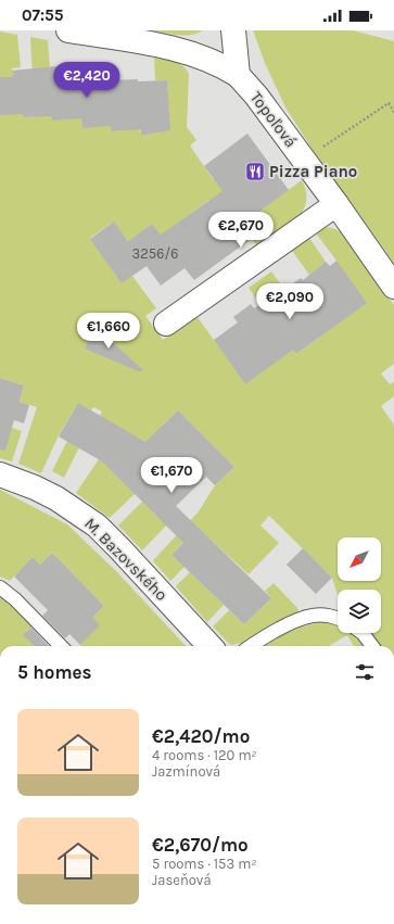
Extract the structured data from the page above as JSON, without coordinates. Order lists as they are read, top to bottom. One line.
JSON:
{"streets":{"street":["Topoľová","M. Bazovského"]},"places":{"restaurant":["Pizza Piano"]},"house_numbers":["3256/6"],"north":"bottom left","page":{"status":"07:55","price":["€2,420","€2,670","€2,090","€1,660","€1,670"],"heading":"5 homes","list":[{"name":"€2,420/mo","note":"4 rooms · 120 m² · Jazmínová"},{"name":"€2,670/mo","note":"5 rooms · 153 m² · Jaseňová"}]}}
